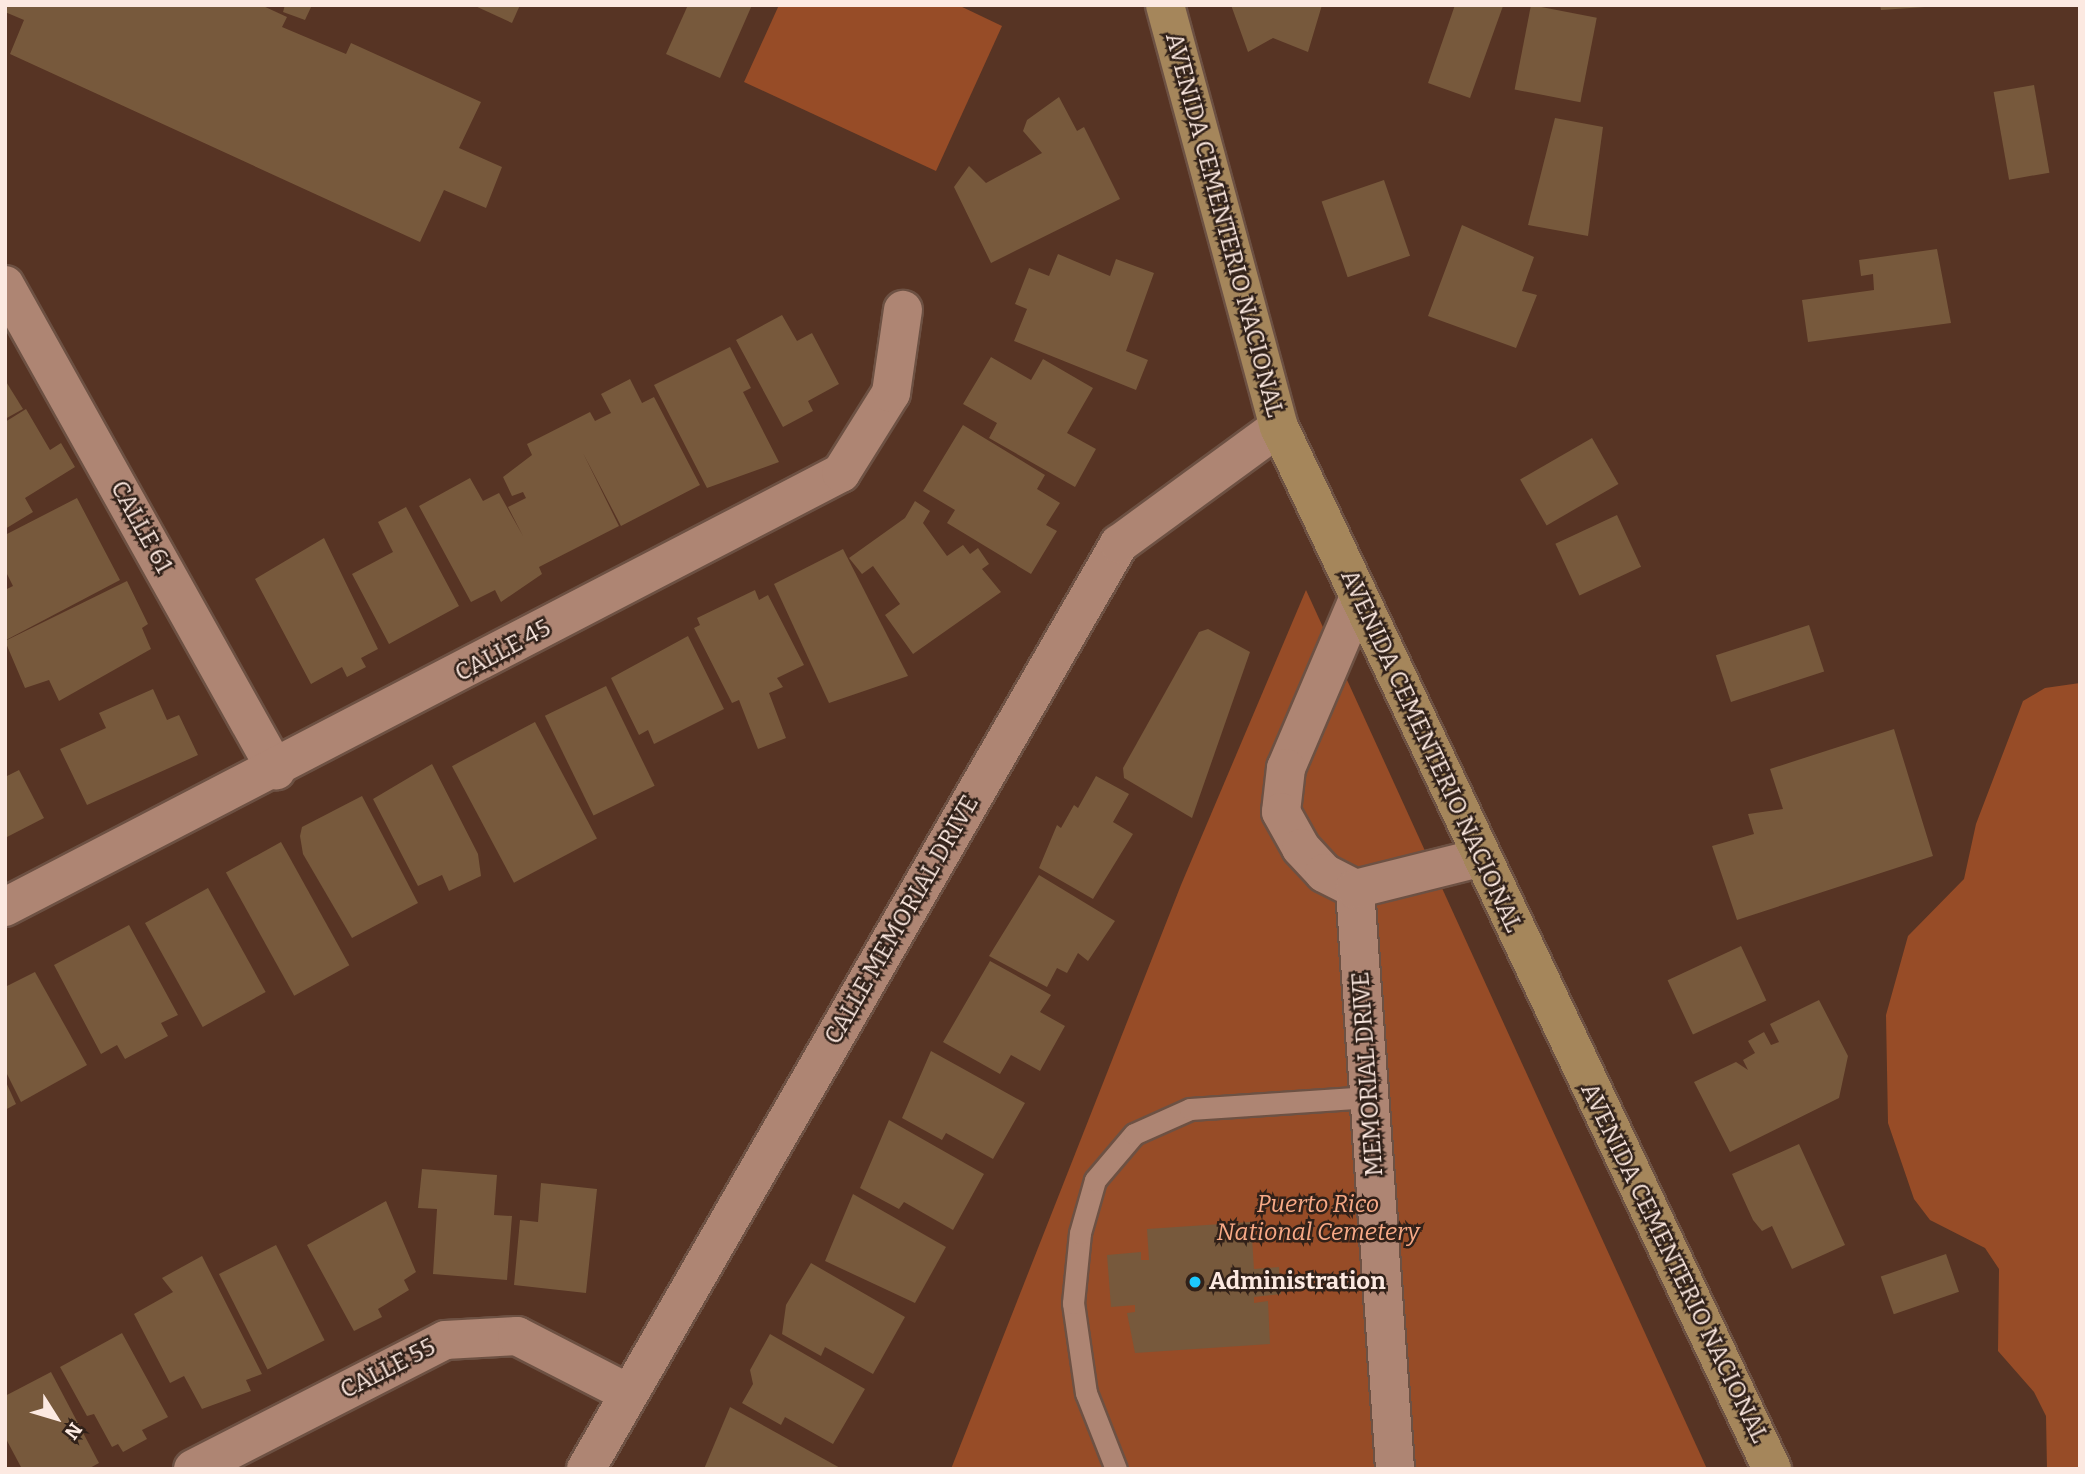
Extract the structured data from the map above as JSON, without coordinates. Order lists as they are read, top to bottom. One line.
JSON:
{"streets":{"street":["AVENIDA CEMENTERIO NACIONAL","CALLE 61","CALLE 45","CALLE MEMORIAL DRIVE","MEMORIAL DRIVE","CALLE 55"]},"crossings":[["AVENIDA CEMENTERIO NACIONAL","CALLE MEMORIAL DRIVE"],["CALLE 61","CALLE 45"],["CALLE MEMORIAL DRIVE","CALLE 55"]],"parks":["Puerto Rico National Cemetery"],"places":["Administration"],"north":"bottom right"}
